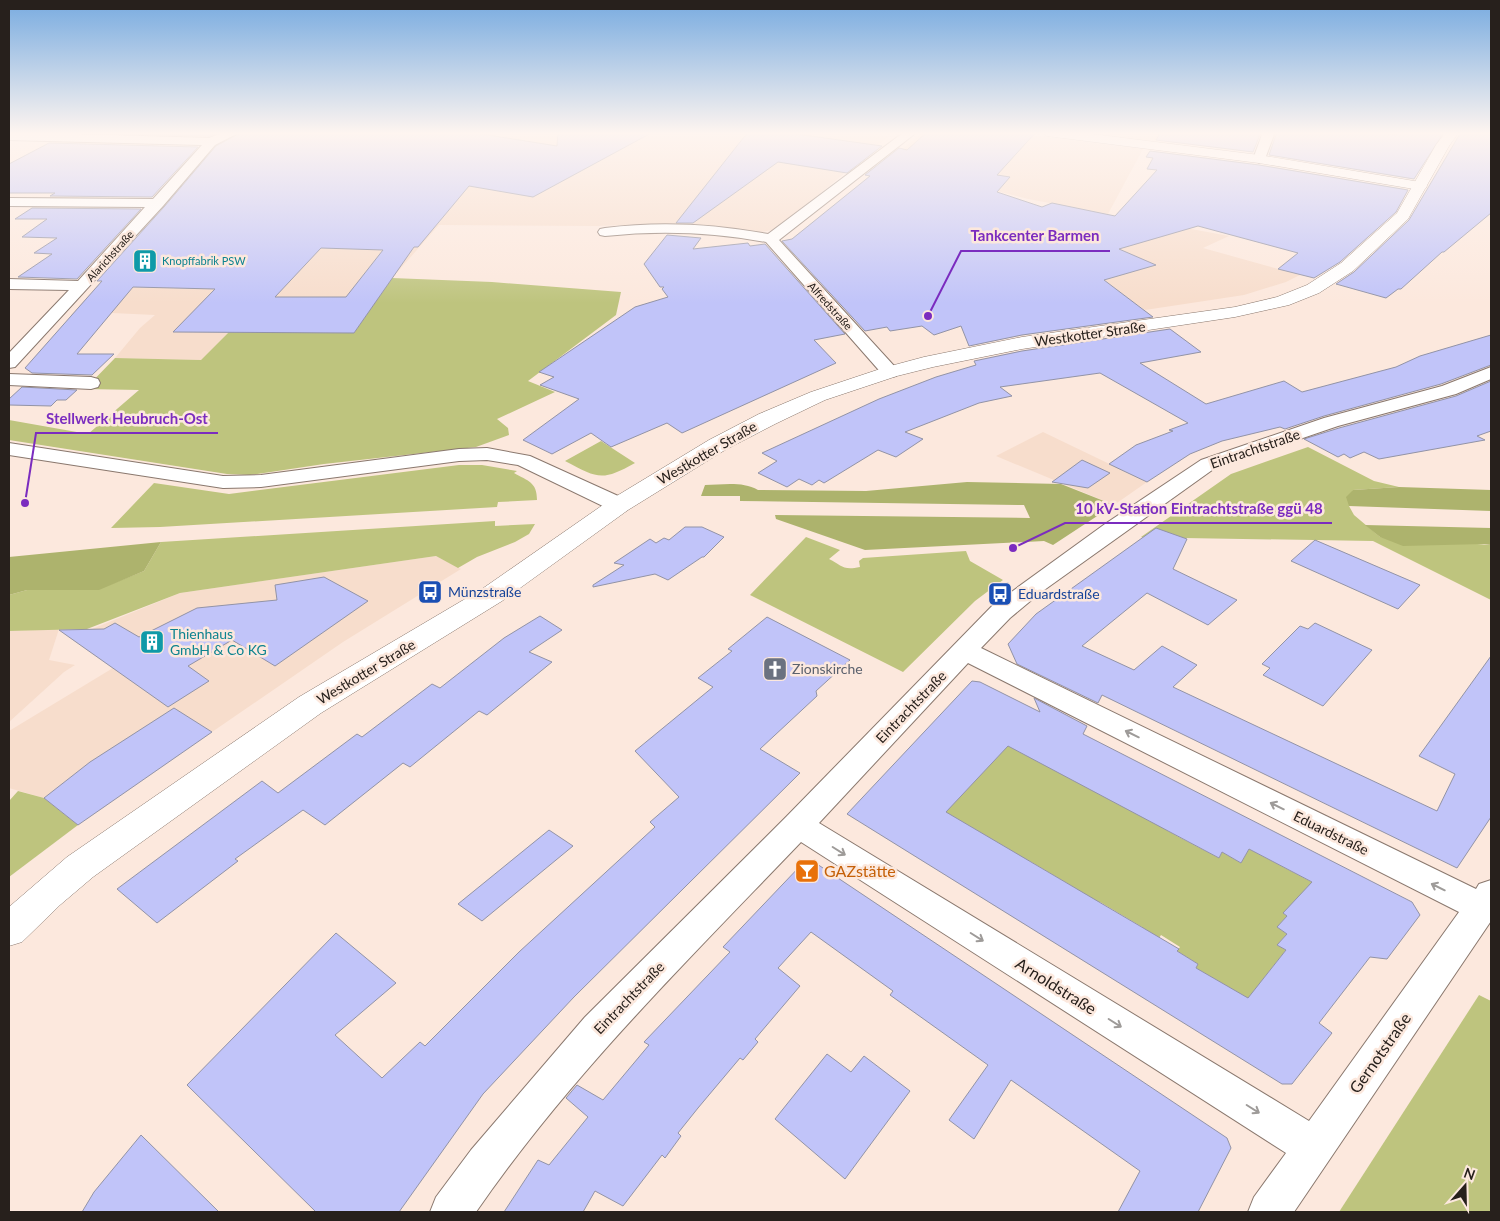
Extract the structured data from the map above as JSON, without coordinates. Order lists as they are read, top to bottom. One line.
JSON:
{"streets":{"main road":["Westkotter Straße"],"street":["Alarichstraße","Alfredstraße","Eintrachtstraße","Eduardstraße","Arnoldstraße","Gernotstraße"]},"crossings":[["Alfredstraße","Westkotter Straße"],["Eintrachtstraße","Eduardstraße"],["Eintrachtstraße","Arnoldstraße"],["Eduardstraße","Gernotstraße"],["Arnoldstraße","Gernotstraße"]],"one_way":["Eduardstraße","Arnoldstraße"],"places":{"building":["Knopffabrik PSW","Thienhaus GmbH & Co KG"],"other":["Tankcenter Barmen","Stellwerk Heubruch-Ost","10 kV-Station Eintrachtstraße ggü 48"],"bus stop":["Münzstraße","Eduardstraße"],"church":["Zionskirche"],"bar":["GAZstätte"]},"north":"top"}
